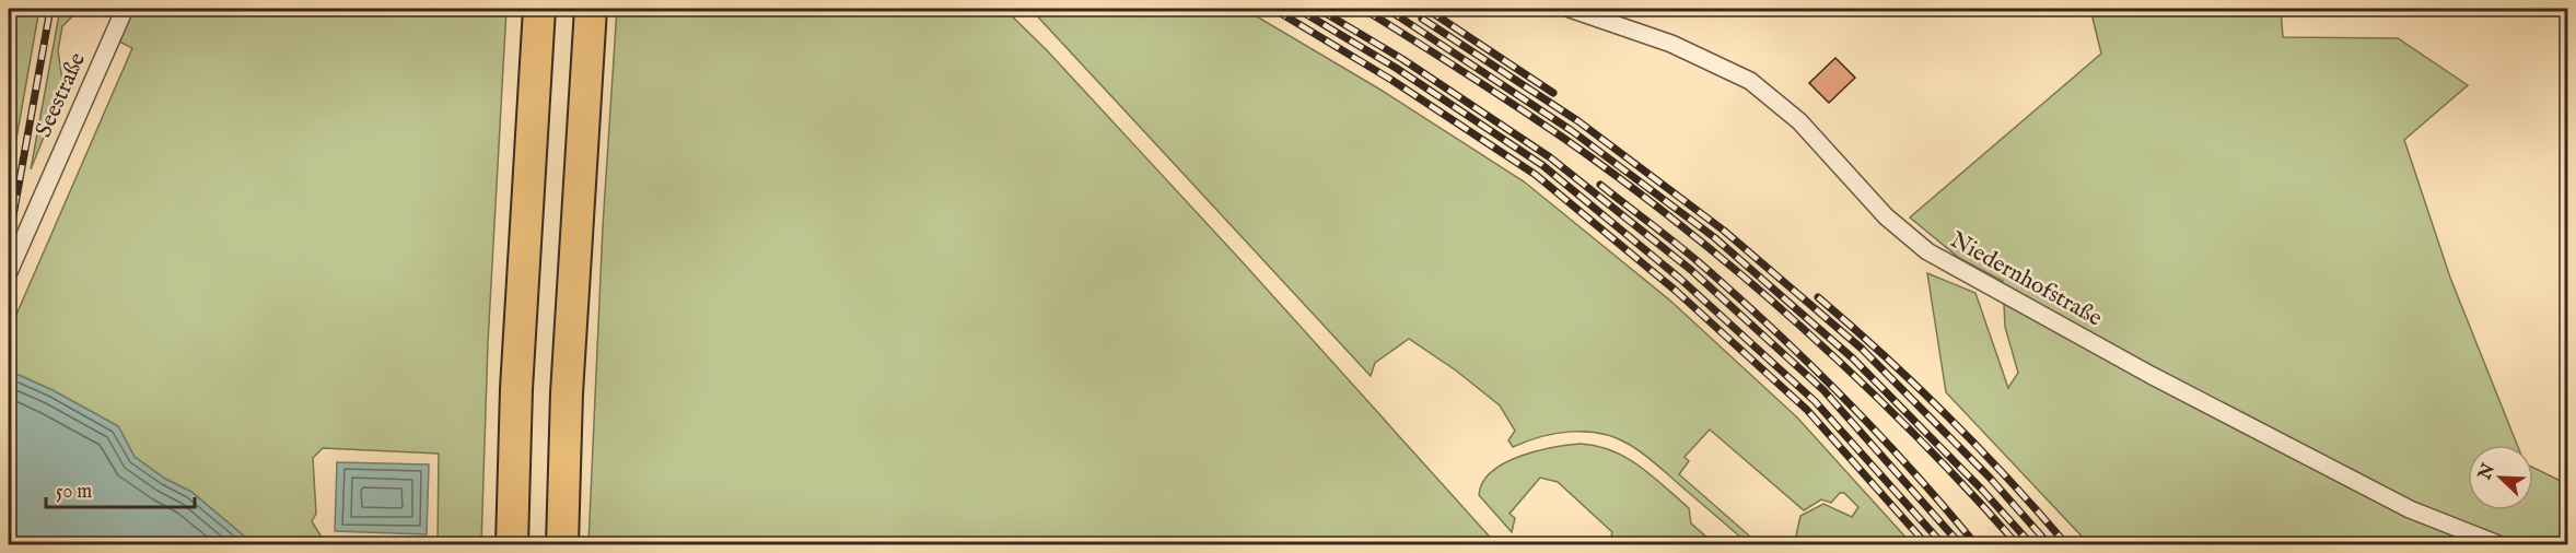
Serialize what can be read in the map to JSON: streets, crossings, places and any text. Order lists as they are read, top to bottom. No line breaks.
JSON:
{"streets":{"street":["Seestraße","Niedernhofstraße"]},"scale_bar":"50 m","north":"top left"}
